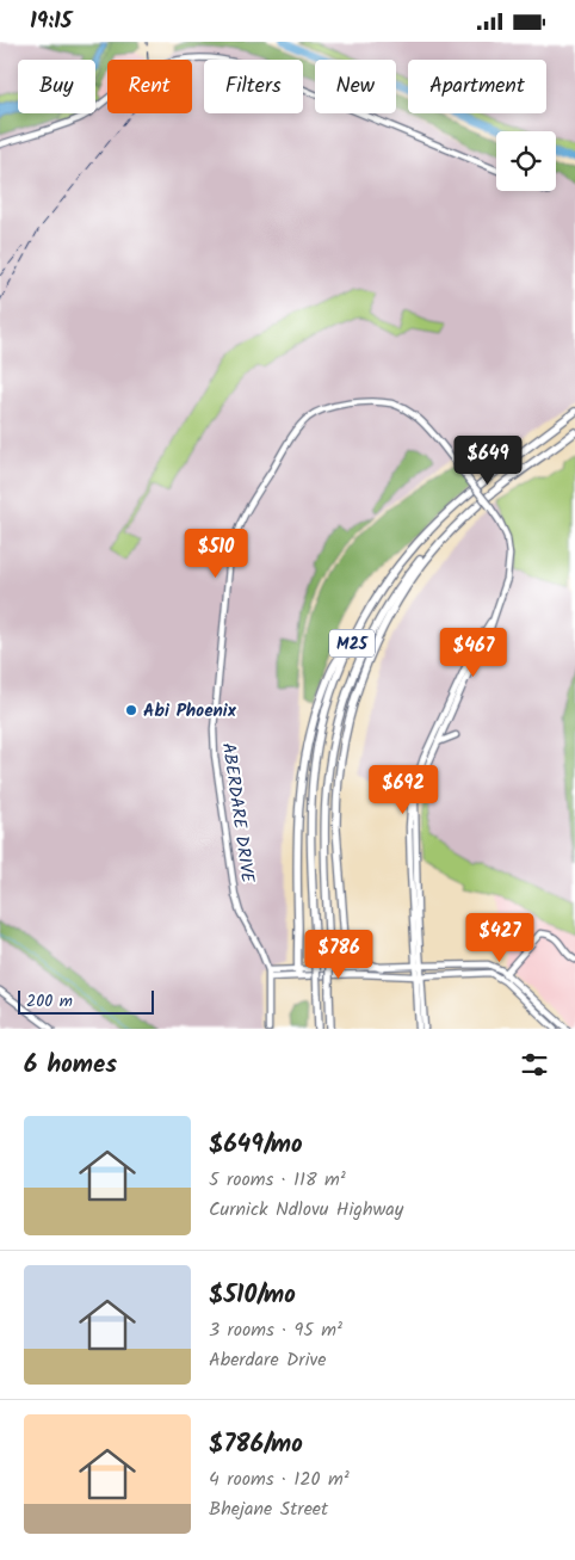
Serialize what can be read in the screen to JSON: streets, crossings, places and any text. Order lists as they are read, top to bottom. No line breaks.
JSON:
{"streets":{"main road":["M25"],"street":["ABERDARE DRIVE"]},"places":["Abi Phoenix"],"scale_bar":"200 m","page":{"status":"19:15","chip":["Buy","Rent","Filters","New","Apartment"],"price":["$649","$510","$467","$692","$427","$786"],"scale":"200 m","heading":"6 homes","list":[{"name":"$649/mo","note":"5 rooms · 118 m² · Curnick Ndlovu Highway"},{"name":"$510/mo","note":"3 rooms · 95 m² · Aberdare Drive"},{"name":"$786/mo","note":"4 rooms · 120 m² · Bhejane Street"}]}}
